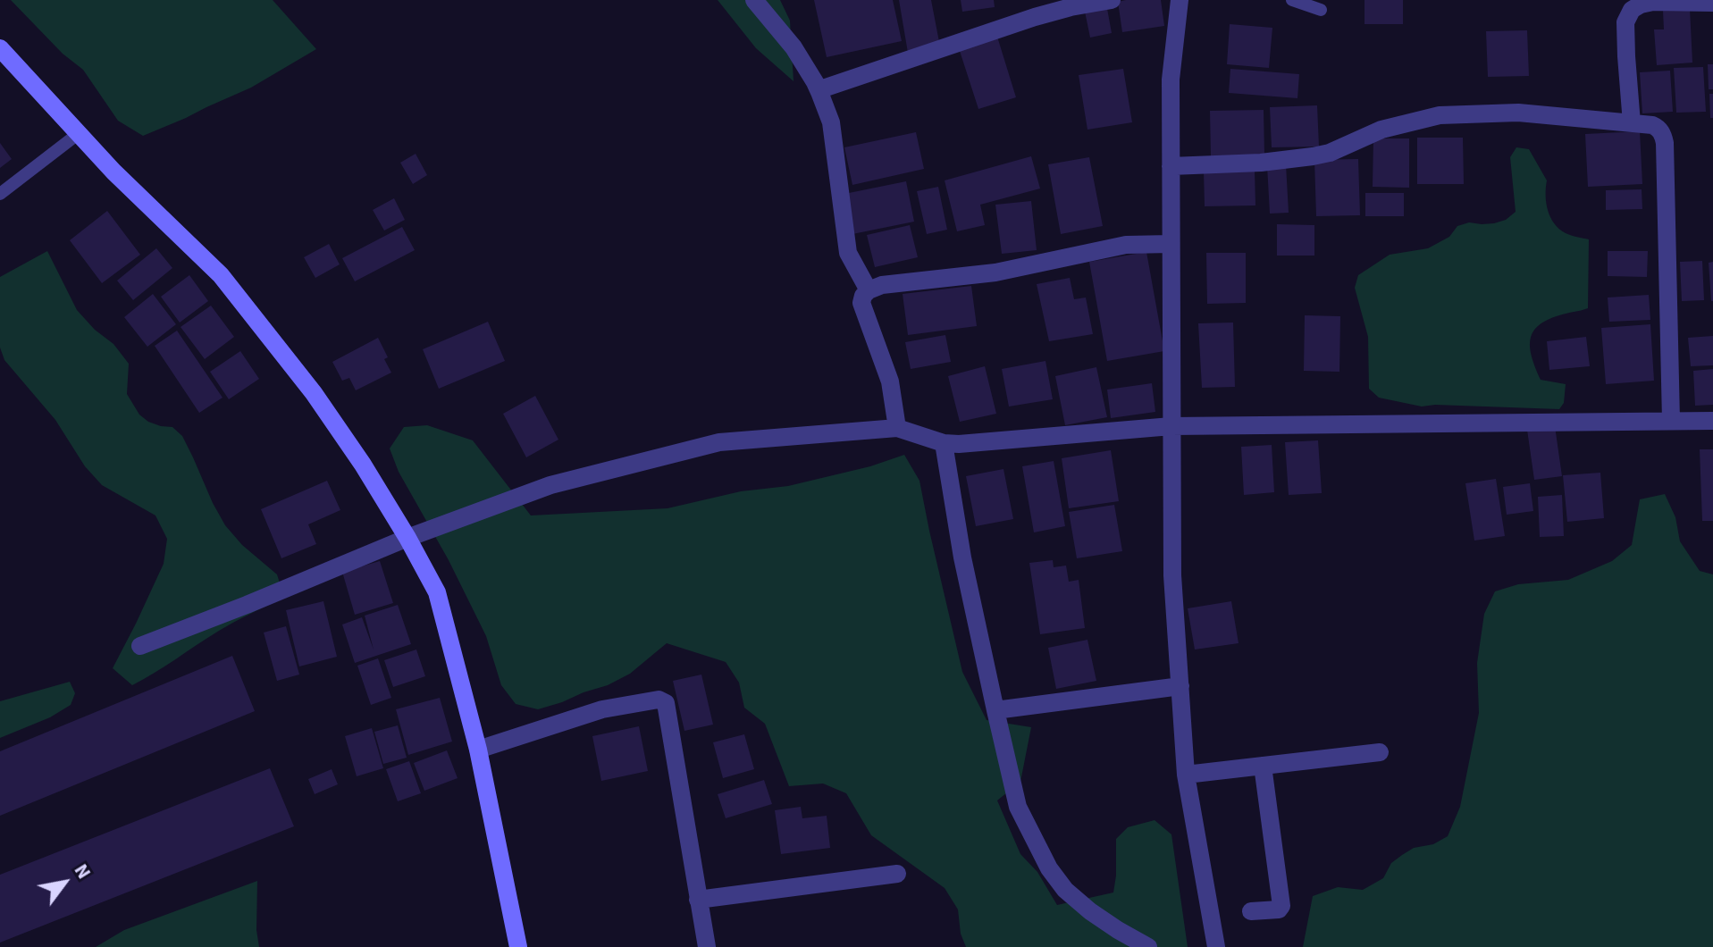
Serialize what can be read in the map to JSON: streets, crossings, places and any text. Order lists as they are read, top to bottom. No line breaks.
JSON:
{"north":"top right"}
